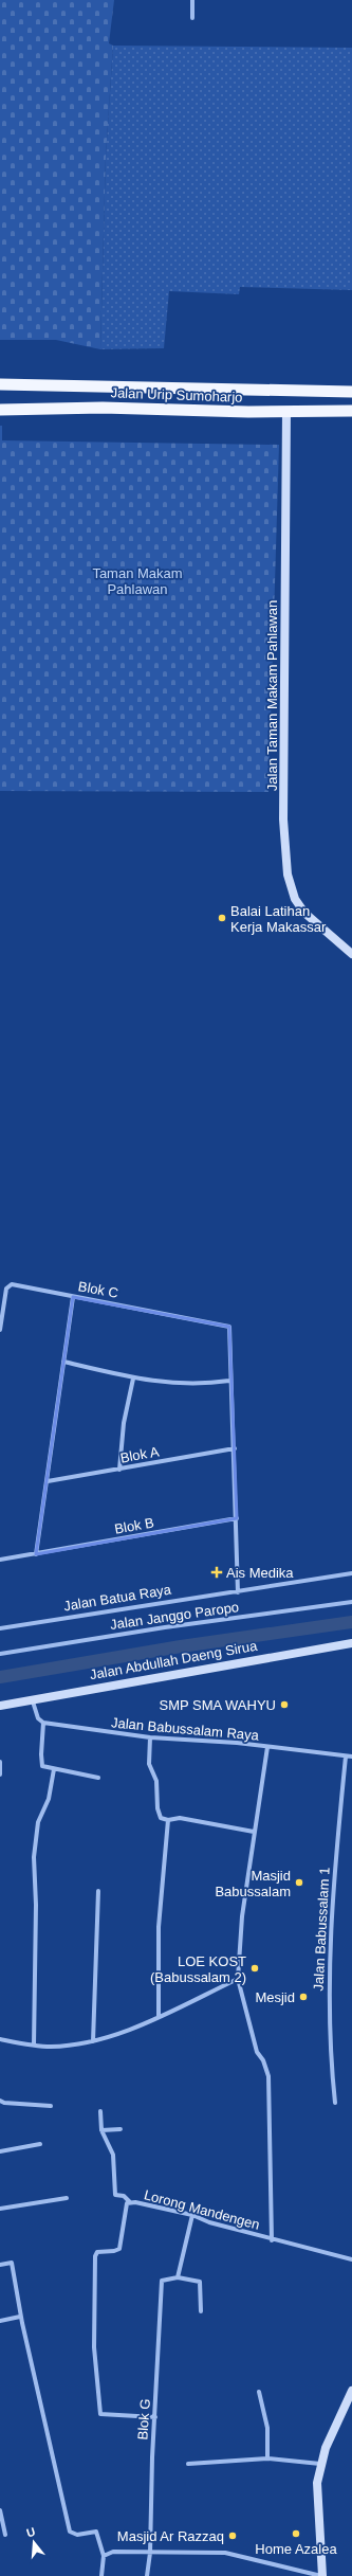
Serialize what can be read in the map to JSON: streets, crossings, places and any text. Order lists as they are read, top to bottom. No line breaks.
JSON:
{"streets":{"highway":["Jalan Urip Sumoharjo"],"main road":["Jalan Taman Makam Pahlawan","Jalan Abdullah Daeng Sirua"],"street":["Blok C","Blok A","Blok B","Jalan Batua Raya","Jalan Janggo Paropo","Jalan Babussalam Raya","Jalan Babussalam 1","Lorong Mandengen","Blok G"]},"crossings":[["Jalan Urip Sumoharjo","Jalan Taman Makam Pahlawan"],["Jalan Babussalam Raya","Jalan Babussalam 1"],["Lorong Mandengen","Blok G"]],"parks":["Taman Makam Pahlawan"],"places":{"other":["Balai Latihan Kerja Makassar","SMP SMA WAHYU","Masjid Babussalam","LOE KOST (Babussalam 2)","Mesjid","Home Azalea","Masjid Ar Razzaq"],"health":["Ais Medika"]},"north":"top"}
